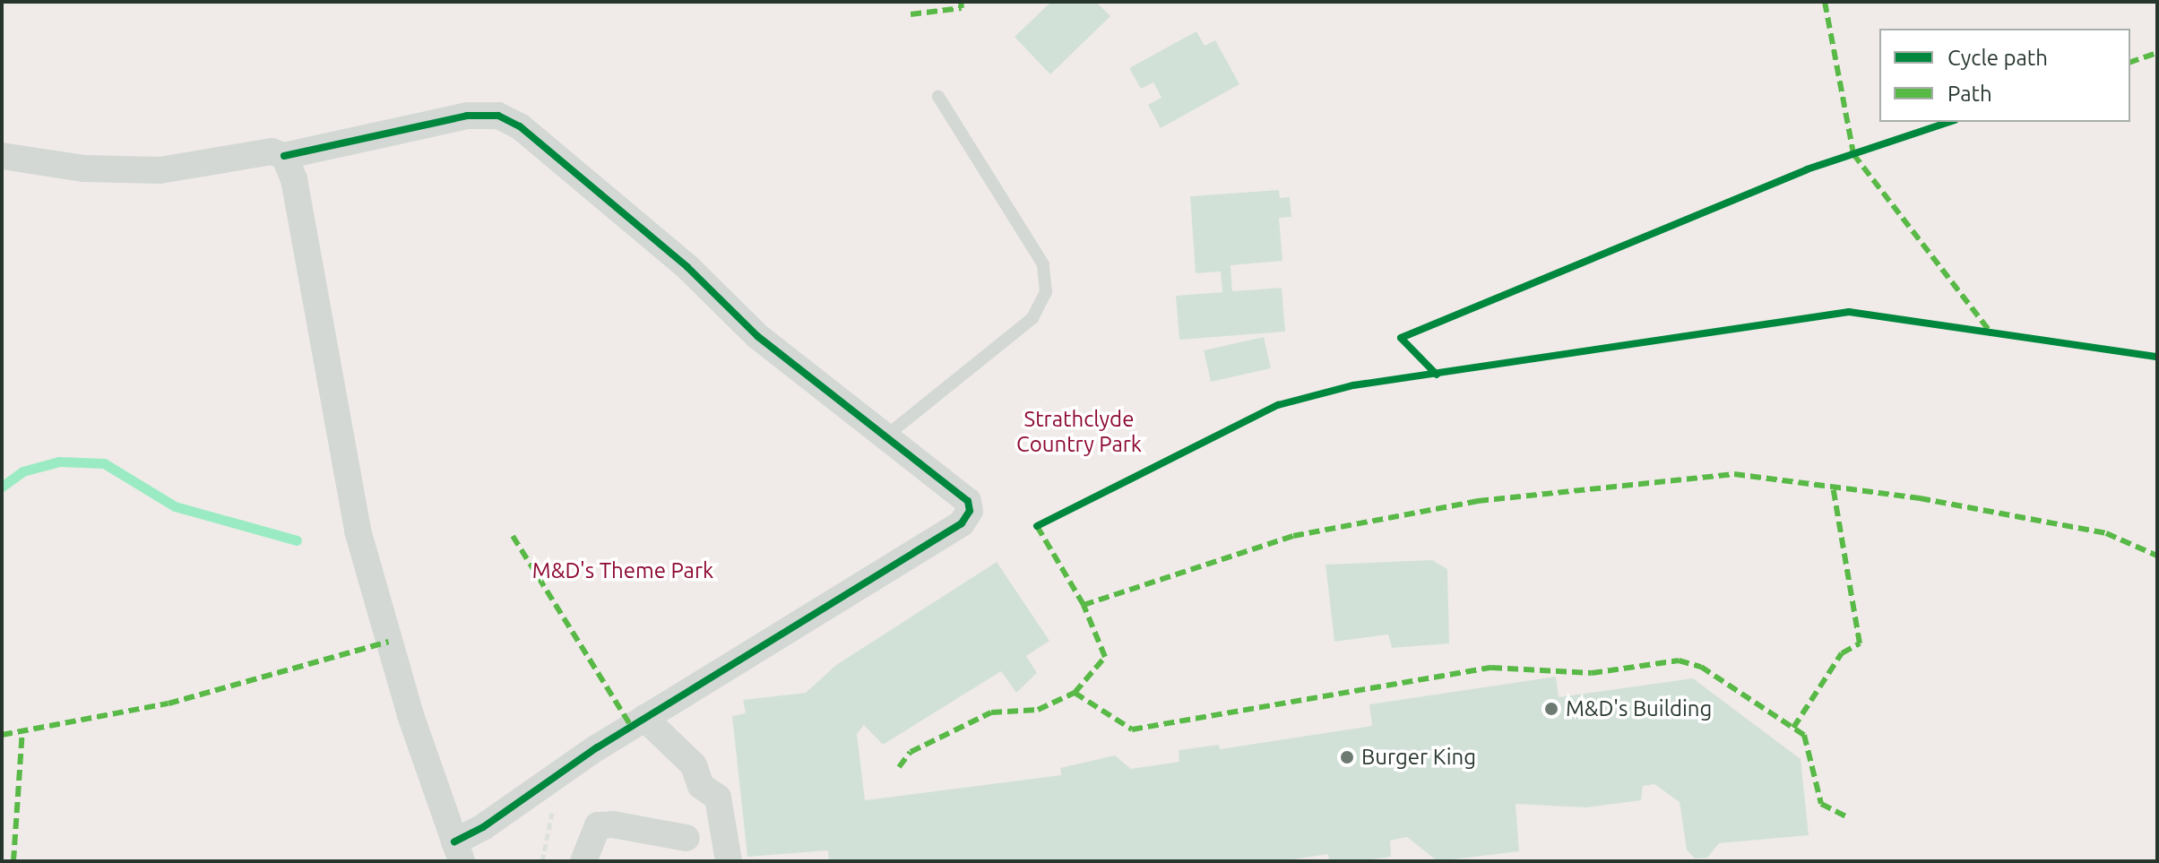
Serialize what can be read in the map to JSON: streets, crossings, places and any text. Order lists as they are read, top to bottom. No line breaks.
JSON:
{"parks":["Strathclyde Country Park","M&D's Theme Park"],"places":["M&D's Building","Burger King"],"legend":["Cycle path","Path"]}
